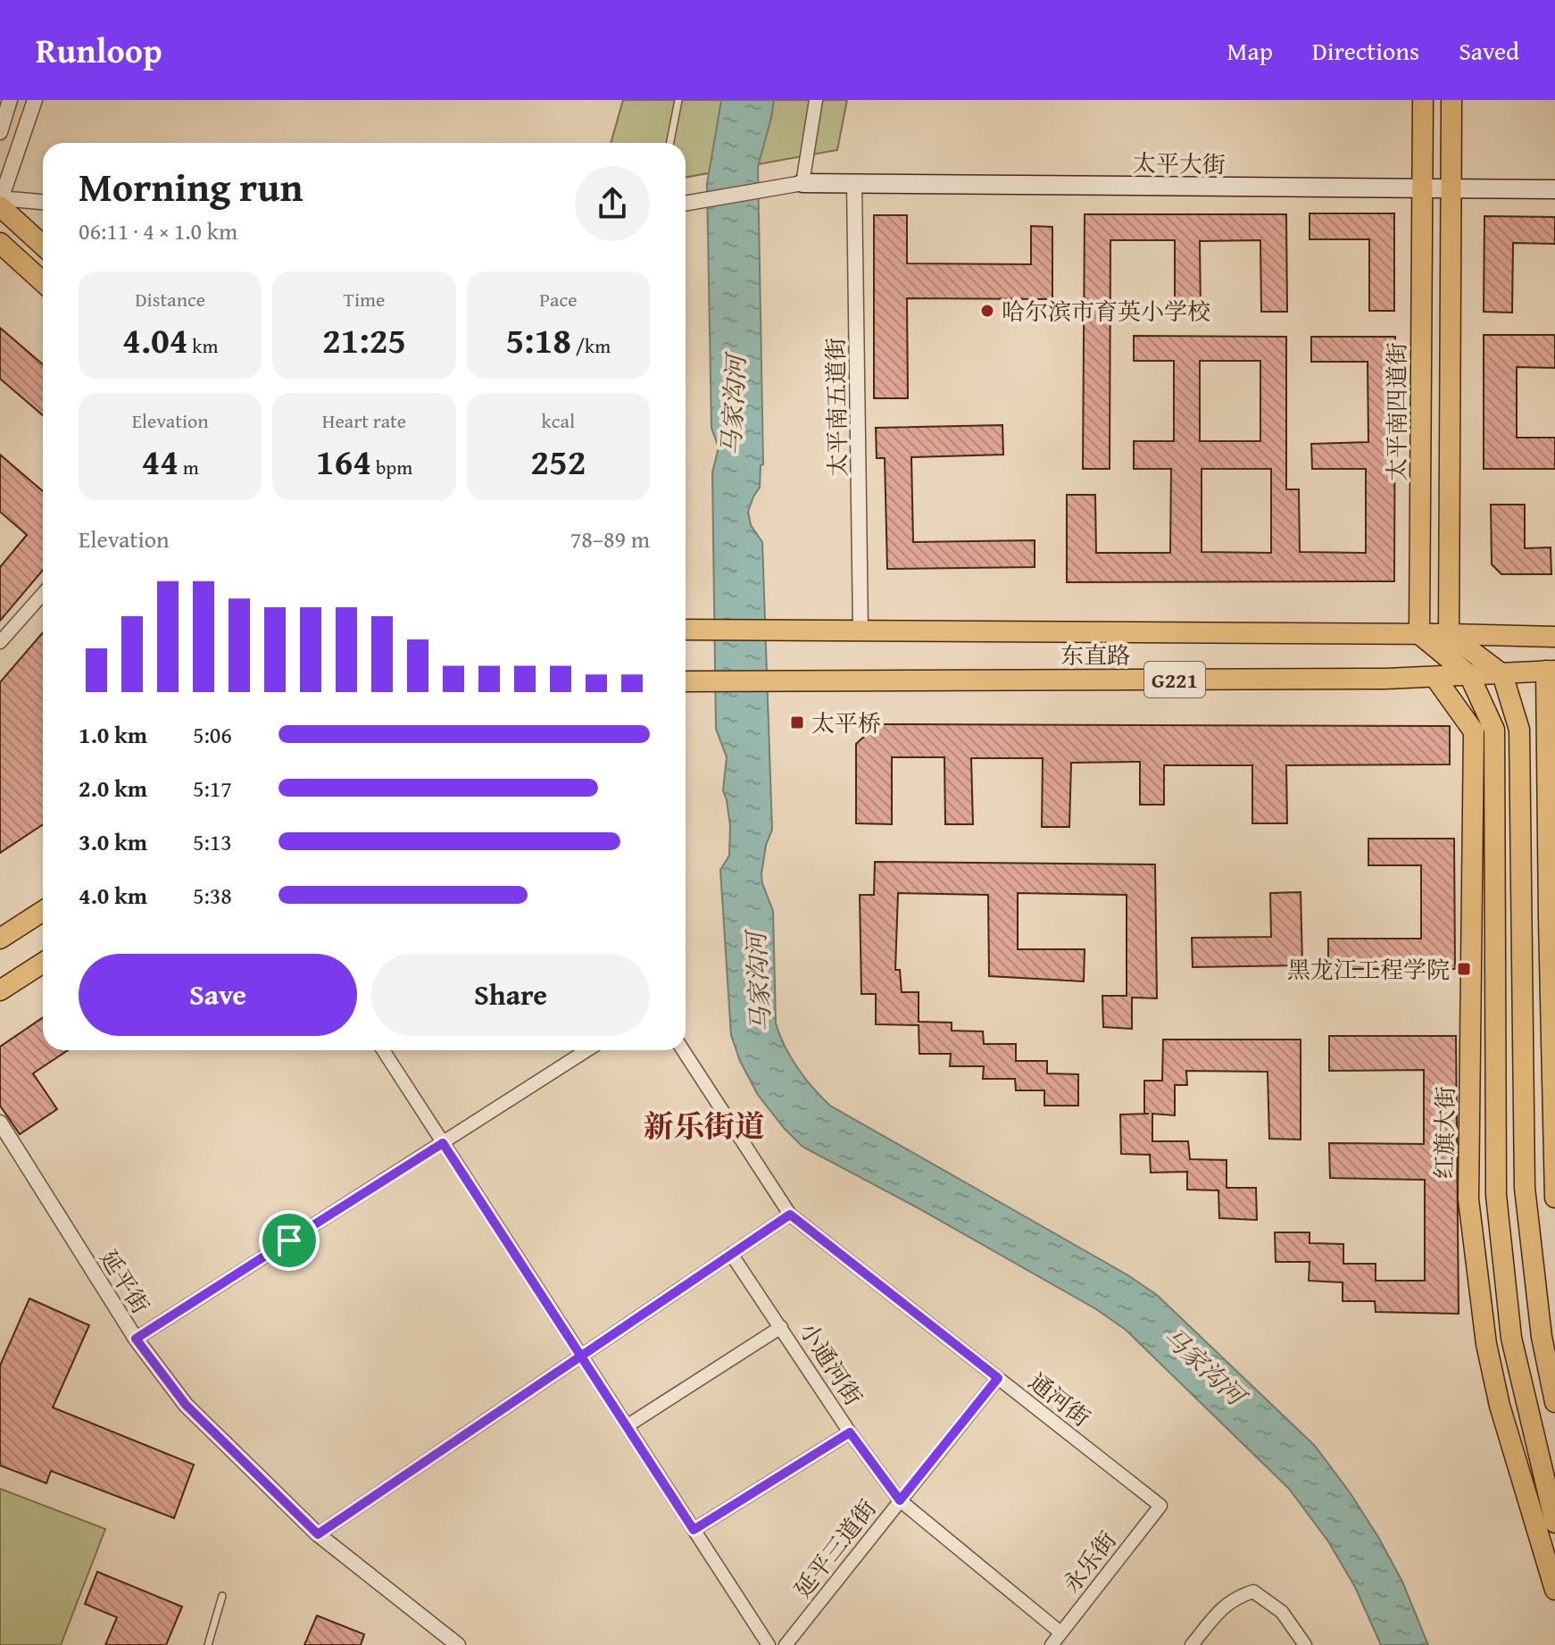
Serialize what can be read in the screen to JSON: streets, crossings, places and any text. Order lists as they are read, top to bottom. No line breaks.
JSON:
{"streets":{"main road":["太平大街","太平南四道街","东直路","G221","红旗大街"],"street":["太平南五道街","延平街","小通河街","通河街","延平三道街","永乐街"]},"crossings":[["太平大街","太平南五道街"],["太平大街","太平南四道街"],["太平南五道街","东直路"],["太平南四道街","东直路"],["东直路","红旗大街"],["小通河街","延平三道街"],["小通河街","永乐街"],["通河街","延平三道街"],["通河街","永乐街"]],"districts":["新乐街道"],"water":["马家沟河"],"places":{"other":["哈尔滨市育英小学校"],"transit":["太平桥","黑龙江工程学院"]},"page":{"header":"Runloop","nav":["Map","Directions","Saved"],"heading":["Morning run","06:11 · 4 × 1.0 km"],"stats":[["Distance","4.04 km"],["Time","21:25"],["Pace","5:18 /km"],["Elevation","44 m"],["Heart rate","164 bpm"],["kcal","252"]],"chart":["Elevation","78–89 m"],"list":[{"name":"1.0 km","note":"5:06"},{"name":"2.0 km","note":"5:17"},{"name":"3.0 km","note":"5:13"},{"name":"4.0 km","note":"5:38"}],"buttons":["Save","Share"]}}
